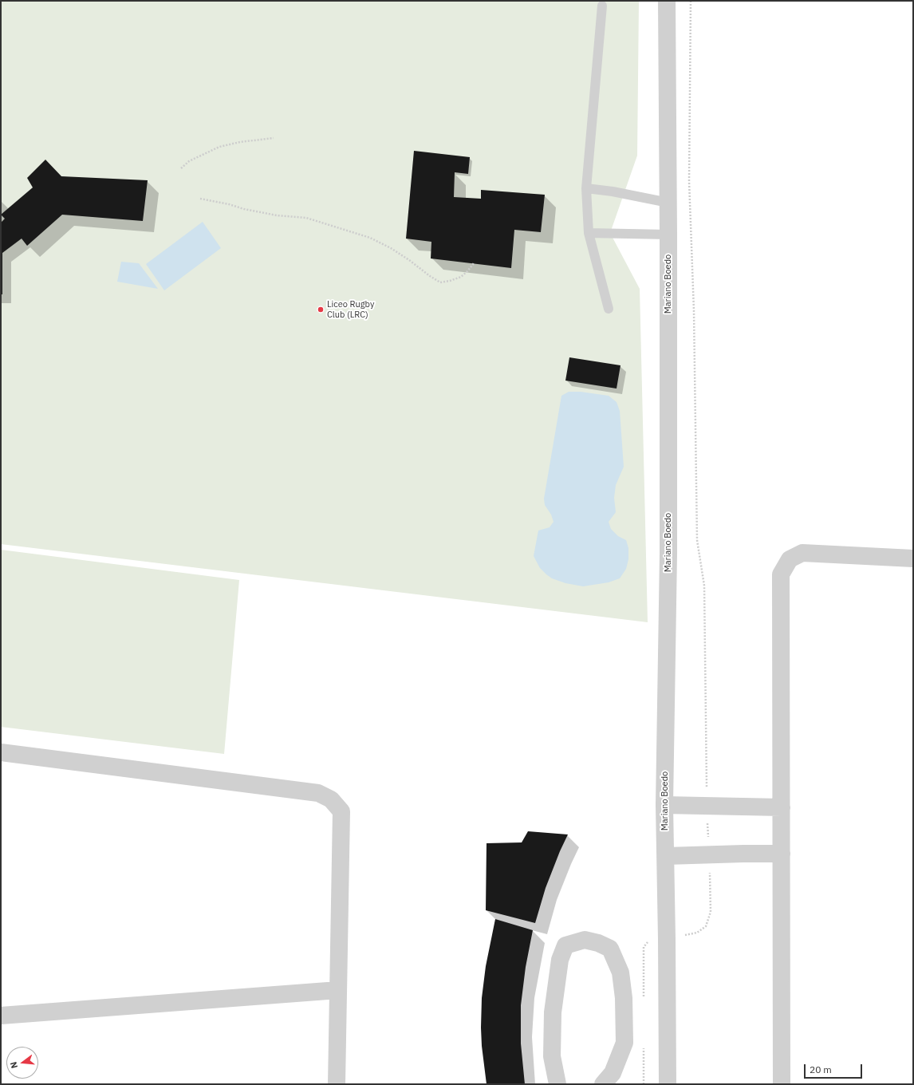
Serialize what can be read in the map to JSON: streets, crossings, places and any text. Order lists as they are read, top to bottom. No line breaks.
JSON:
{"streets":{"street":["Mariano Boedo"]},"places":["Liceo Rugby Club (LRC)"],"scale_bar":"20 m","north":"left"}
